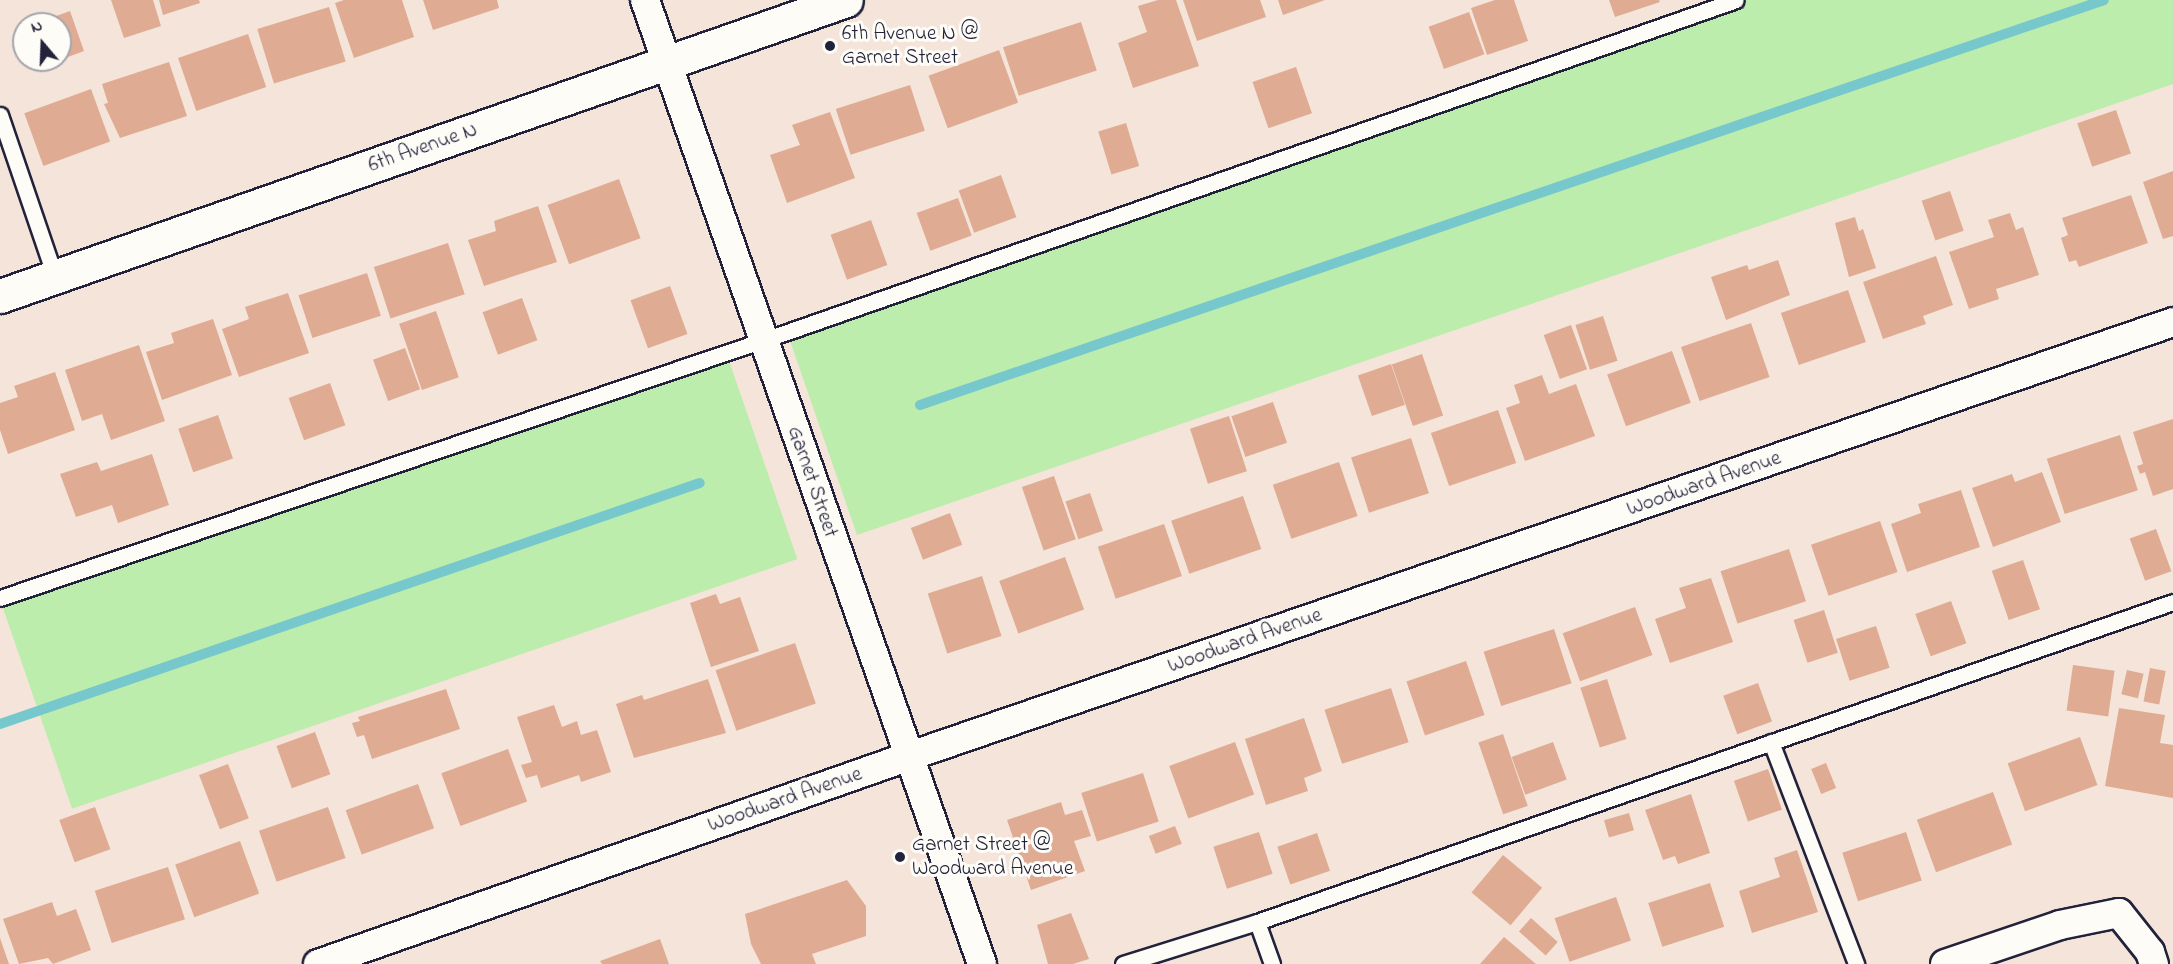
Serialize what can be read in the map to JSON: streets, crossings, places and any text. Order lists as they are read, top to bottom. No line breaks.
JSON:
{"streets":{"street":["6th Avenue N","Garnet Street","Woodward Avenue"]},"crossings":[["6th Avenue N","Garnet Street"],["Garnet Street","Woodward Avenue"]],"places":["6th Avenue N @ Garnet Street","Garnet Street @ Woodward Avenue"],"north":"top"}
